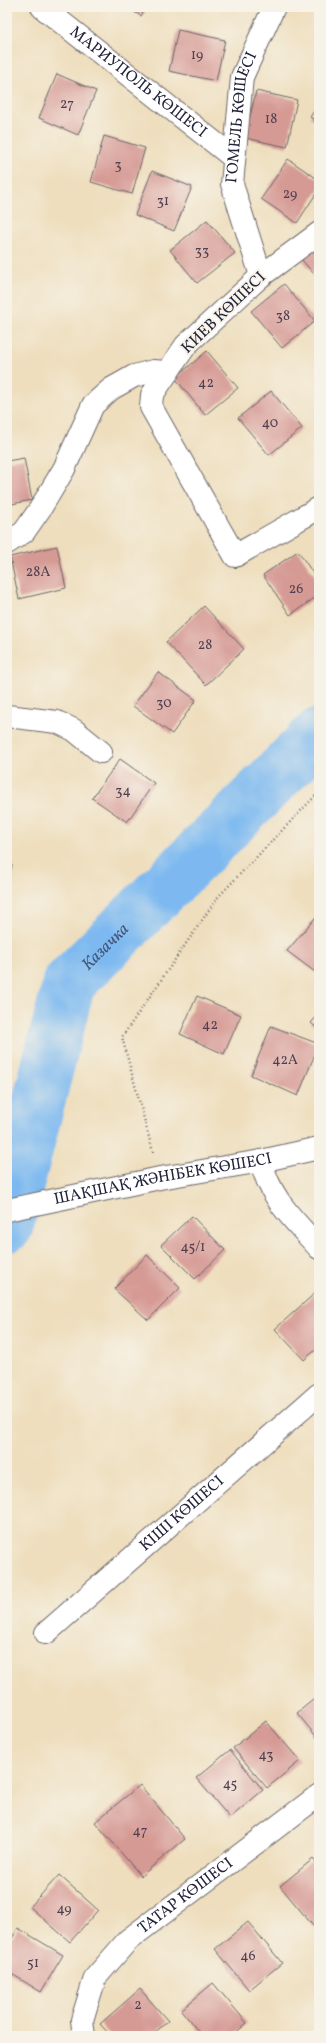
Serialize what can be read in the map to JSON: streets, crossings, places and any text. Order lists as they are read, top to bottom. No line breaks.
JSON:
{"streets":{"street":["МАРИУПОЛЬ КӨШЕСІ","ГОМЕЛЬ КӨШЕСІ","КИЕВ КӨШЕСІ","ШАҚШАҚ ЖӘНІБЕК КӨШЕСІ","КІШІ КӨШЕСІ","ТАТАР КӨШЕСІ"]},"crossings":[["МАРИУПОЛЬ КӨШЕСІ","ГОМЕЛЬ КӨШЕСІ"],["ГОМЕЛЬ КӨШЕСІ","КИЕВ КӨШЕСІ"]],"water":["Казачка"],"house_numbers":["19","27","18","3","29","31","33","38","42","40","28А","26","28","30","34","42","42А","45/1","43","45","47","49","46","51","2"]}
